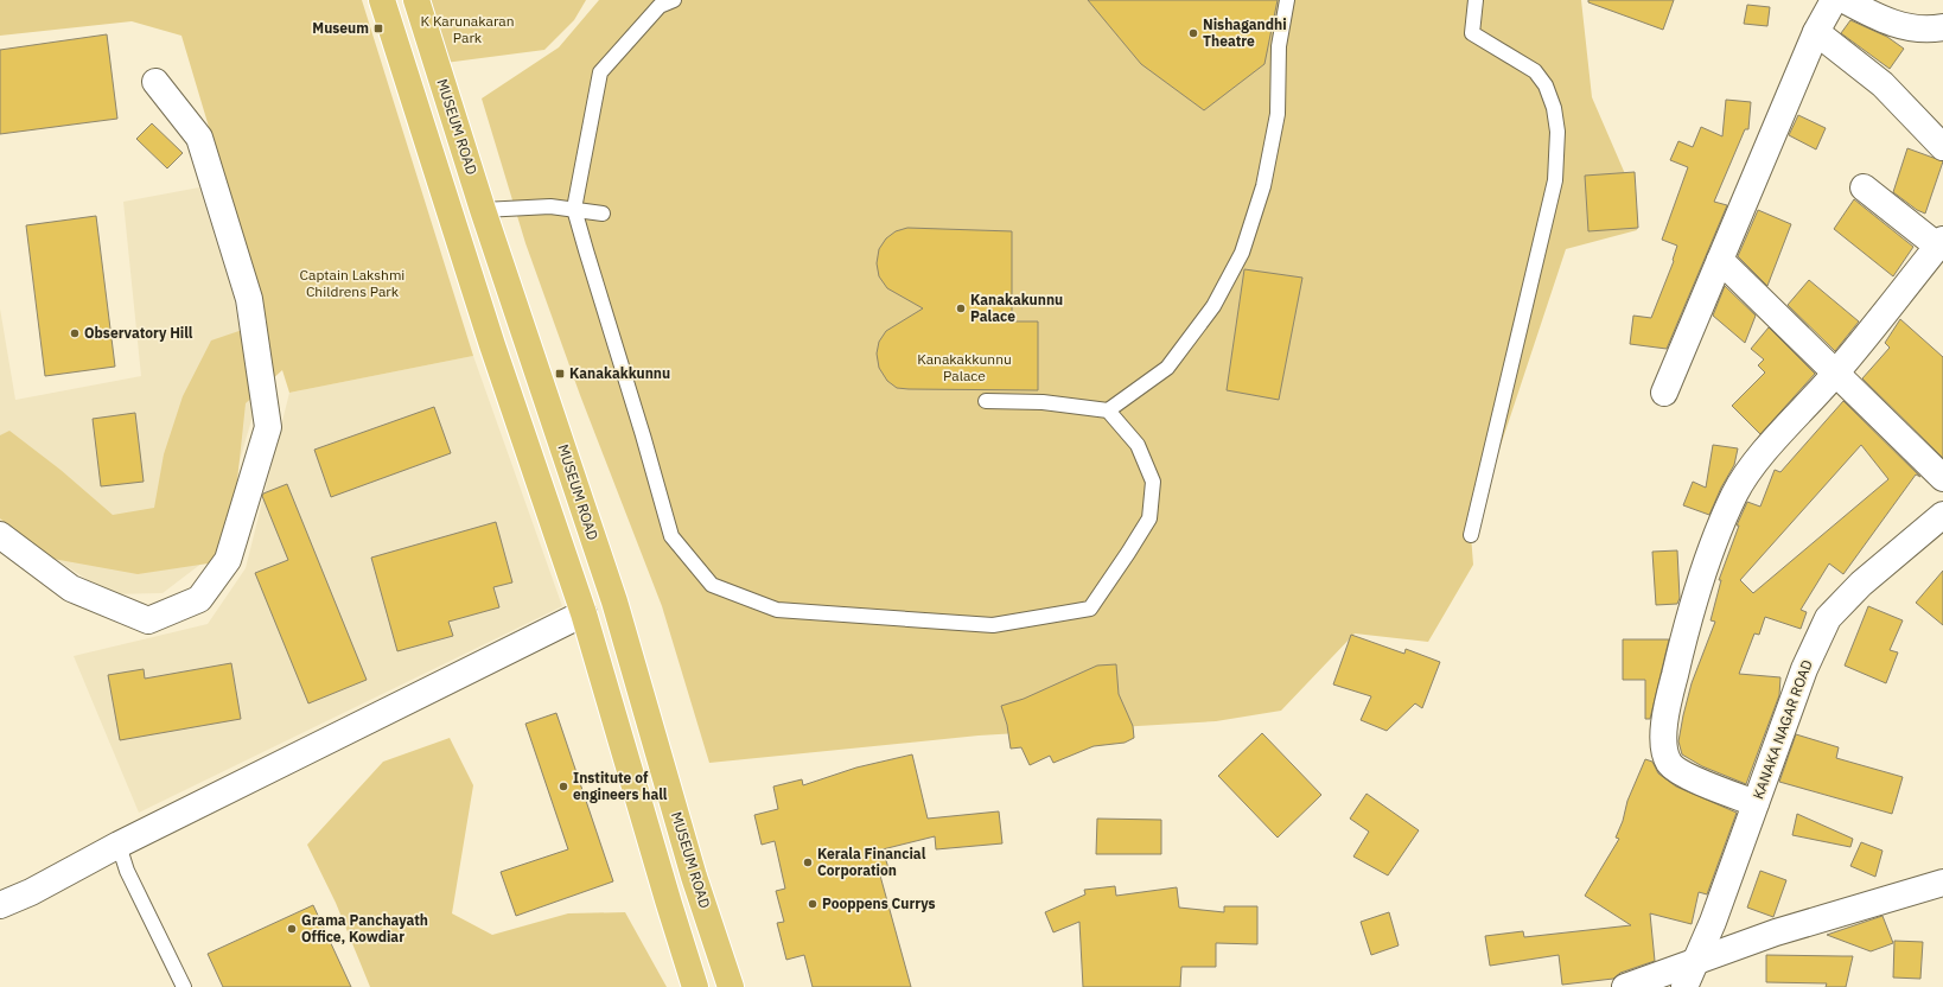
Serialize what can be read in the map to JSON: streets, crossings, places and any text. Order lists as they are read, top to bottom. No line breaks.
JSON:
{"streets":{"main road":["MUSEUM ROAD"],"street":["KANAKA NAGAR ROAD"]},"parks":["K Karunakaran Park","Captain Lakshmi Childrens Park","Kanakakkunnu Palace"],"places":{"transit":["Museum","Kanakakkunnu"],"other":["Nishagandhi Theatre","Kanakakunnu Palace","Observatory Hill","Institute of engineers hall","Kerala Financial Corporation","Pooppens Currys","Grama Panchayath Office, Kowdiar"]}}
